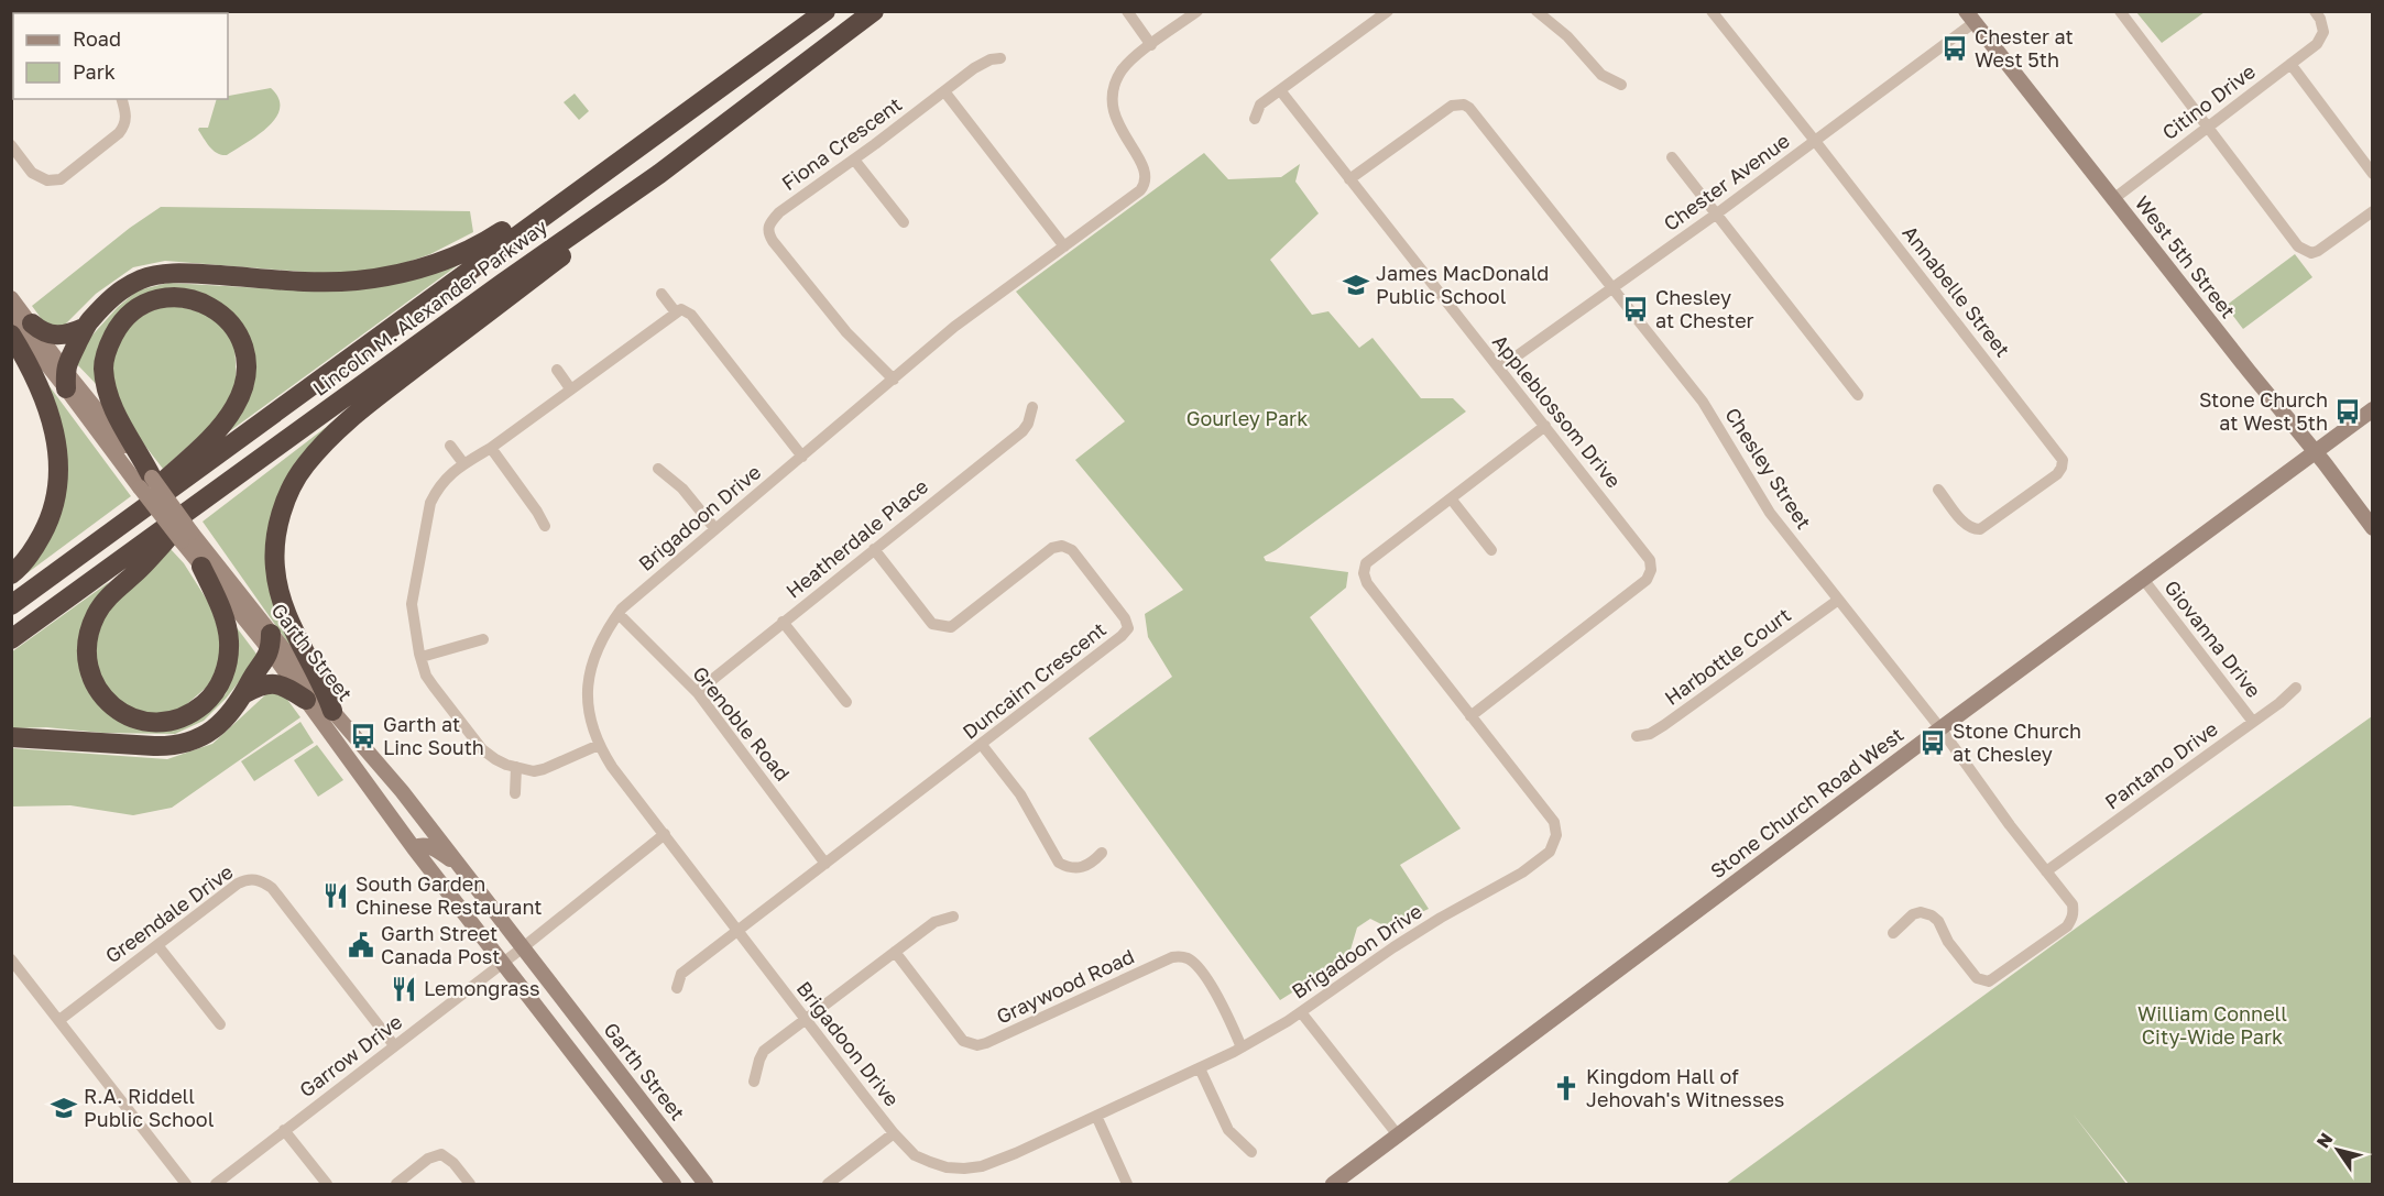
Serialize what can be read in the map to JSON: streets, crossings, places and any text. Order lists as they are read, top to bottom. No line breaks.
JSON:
{"streets":{"highway":["Lincoln M. Alexander Parkway"],"main road":["West 5th Street","Garth Street","Stone Church Road West"],"street":["Citino Drive","Fiona Crescent","Chester Avenue","Annabelle Street","Appleblossom Drive","Chesley Street","Brigadoon Drive","Heatherdale Place","Giovanna Drive","Harbottle Court","Duncairn Crescent","Grenoble Road","Pantano Drive","Greendale Drive","Graywood Road","Garrow Drive"]},"crossings":[["Citino Drive","West 5th Street"],["Fiona Crescent","Brigadoon Drive"],["Chester Avenue","West 5th Street"],["Chester Avenue","Annabelle Street"],["Chester Avenue","Appleblossom Drive"],["Chester Avenue","Chesley Street"],["West 5th Street","Stone Church Road West"],["Appleblossom Drive","Chesley Street"],["Appleblossom Drive","Brigadoon Drive"],["Chesley Street","Harbottle Court"],["Chesley Street","Pantano Drive"],["Chesley Street","Stone Church Road West"],["Brigadoon Drive","Duncairn Crescent"],["Brigadoon Drive","Grenoble Road"],["Brigadoon Drive","Graywood Road"],["Brigadoon Drive","Garrow Drive"],["Heatherdale Place","Duncairn Crescent"],["Heatherdale Place","Grenoble Road"],["Giovanna Drive","Pantano Drive"],["Giovanna Drive","Stone Church Road West"],["Garth Street","Garrow Drive"],["Duncairn Crescent","Grenoble Road"],["Greendale Drive","Garrow Drive"]],"parks":["Gourley Park","William Connell City-Wide Park"],"places":{"bus stop":["Chester at West 5th","Chesley at Chester","Stone Church at West 5th","Garth at Linc South","Stone Church at Chesley"],"school or university":["James MacDonald Public School","R.A. Riddell Public School"],"restaurant":["South Garden Chinese Restaurant","Lemongrass"],"public building":["Garth Street Canada Post"],"church":["Kingdom Hall of Jehovah's Witnesses"]},"legend":["Road","Park"],"north":"top left"}
